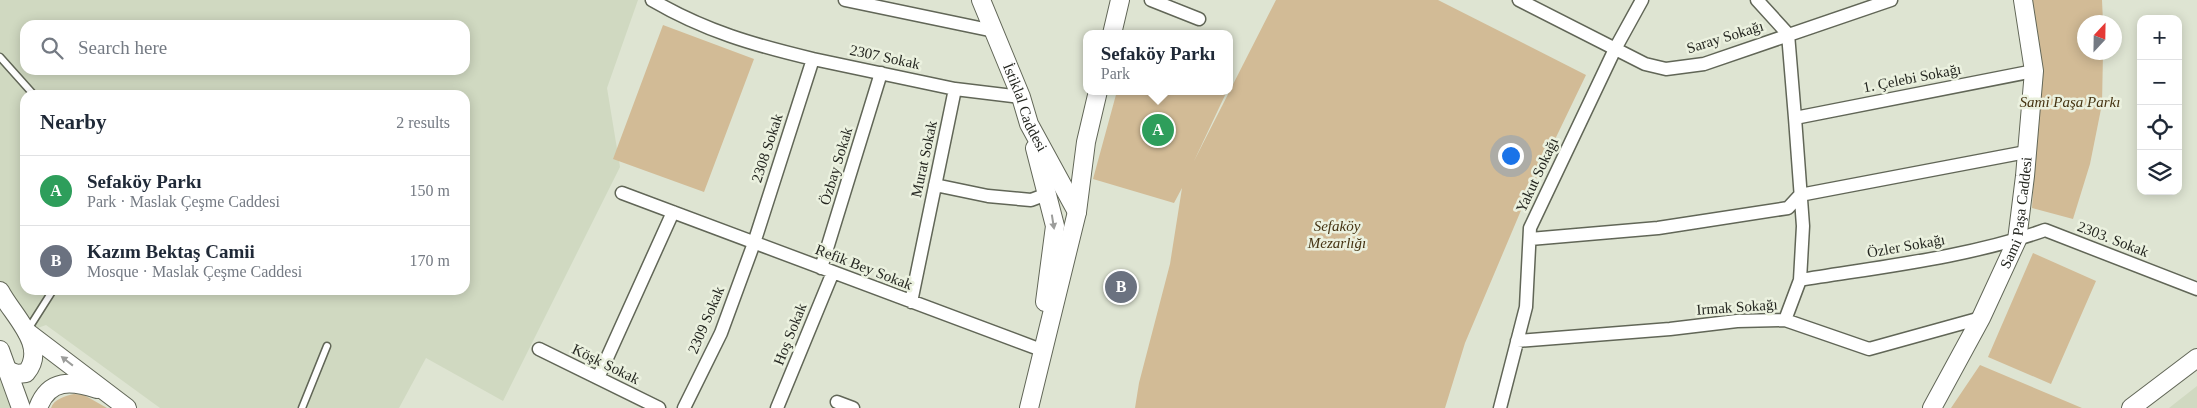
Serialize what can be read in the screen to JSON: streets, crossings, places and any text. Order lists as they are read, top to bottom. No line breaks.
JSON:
{"streets":{"street":["Saray Sokağı","2307 Sokak","1. Çelebi Sokağı","İstiklal Caddesi","2308 Sokak","Murat Sokak","Özbay Sokak","Yakut Sokağı","Sami Paşa Caddesi","2303. Sokak","Özler Sokağı","Refik Bey Sokak","Irmak Sokağı","2309 Sokak","Hoş Sokak","Köşk Sokak"]},"crossings":[["Saray Sokağı","Yakut Sokağı"],["2307 Sokak","2308 Sokak"],["2307 Sokak","Murat Sokak"],["2307 Sokak","Özbay Sokak"],["1. Çelebi Sokağı","Sami Paşa Caddesi"],["2308 Sokak","Refik Bey Sokak"],["2308 Sokak","2309 Sokak"],["Murat Sokak","Refik Bey Sokak"],["Özbay Sokak","Refik Bey Sokak"],["Özbay Sokak","Hoş Sokak"],["Yakut Sokağı","Irmak Sokağı"],["Sami Paşa Caddesi","2303. Sokak"],["Sami Paşa Caddesi","Özler Sokağı"],["Sami Paşa Caddesi","Irmak Sokağı"],["2303. Sokak","Özler Sokağı"],["Refik Bey Sokak","2309 Sokak"],["Refik Bey Sokak","Hoş Sokak"]],"parks":["Sami Paşa Parkı","Sefaköy Mezarlığı"],"north":"top","page":{"map_buttons":["+","−"],"search":"Search here","popup":["Sefaköy Parkı","Park"],"heading":["Nearby","2 results"],"pins":["A","B"],"list":[{"mark":"A","name":"Sefaköy Parkı","note":"Park · Maslak Çeşme Caddesi","value":"150 m"},{"mark":"B","name":"Kazım Bektaş Camii","note":"Mosque · Maslak Çeşme Caddesi","value":"170 m"}]}}
